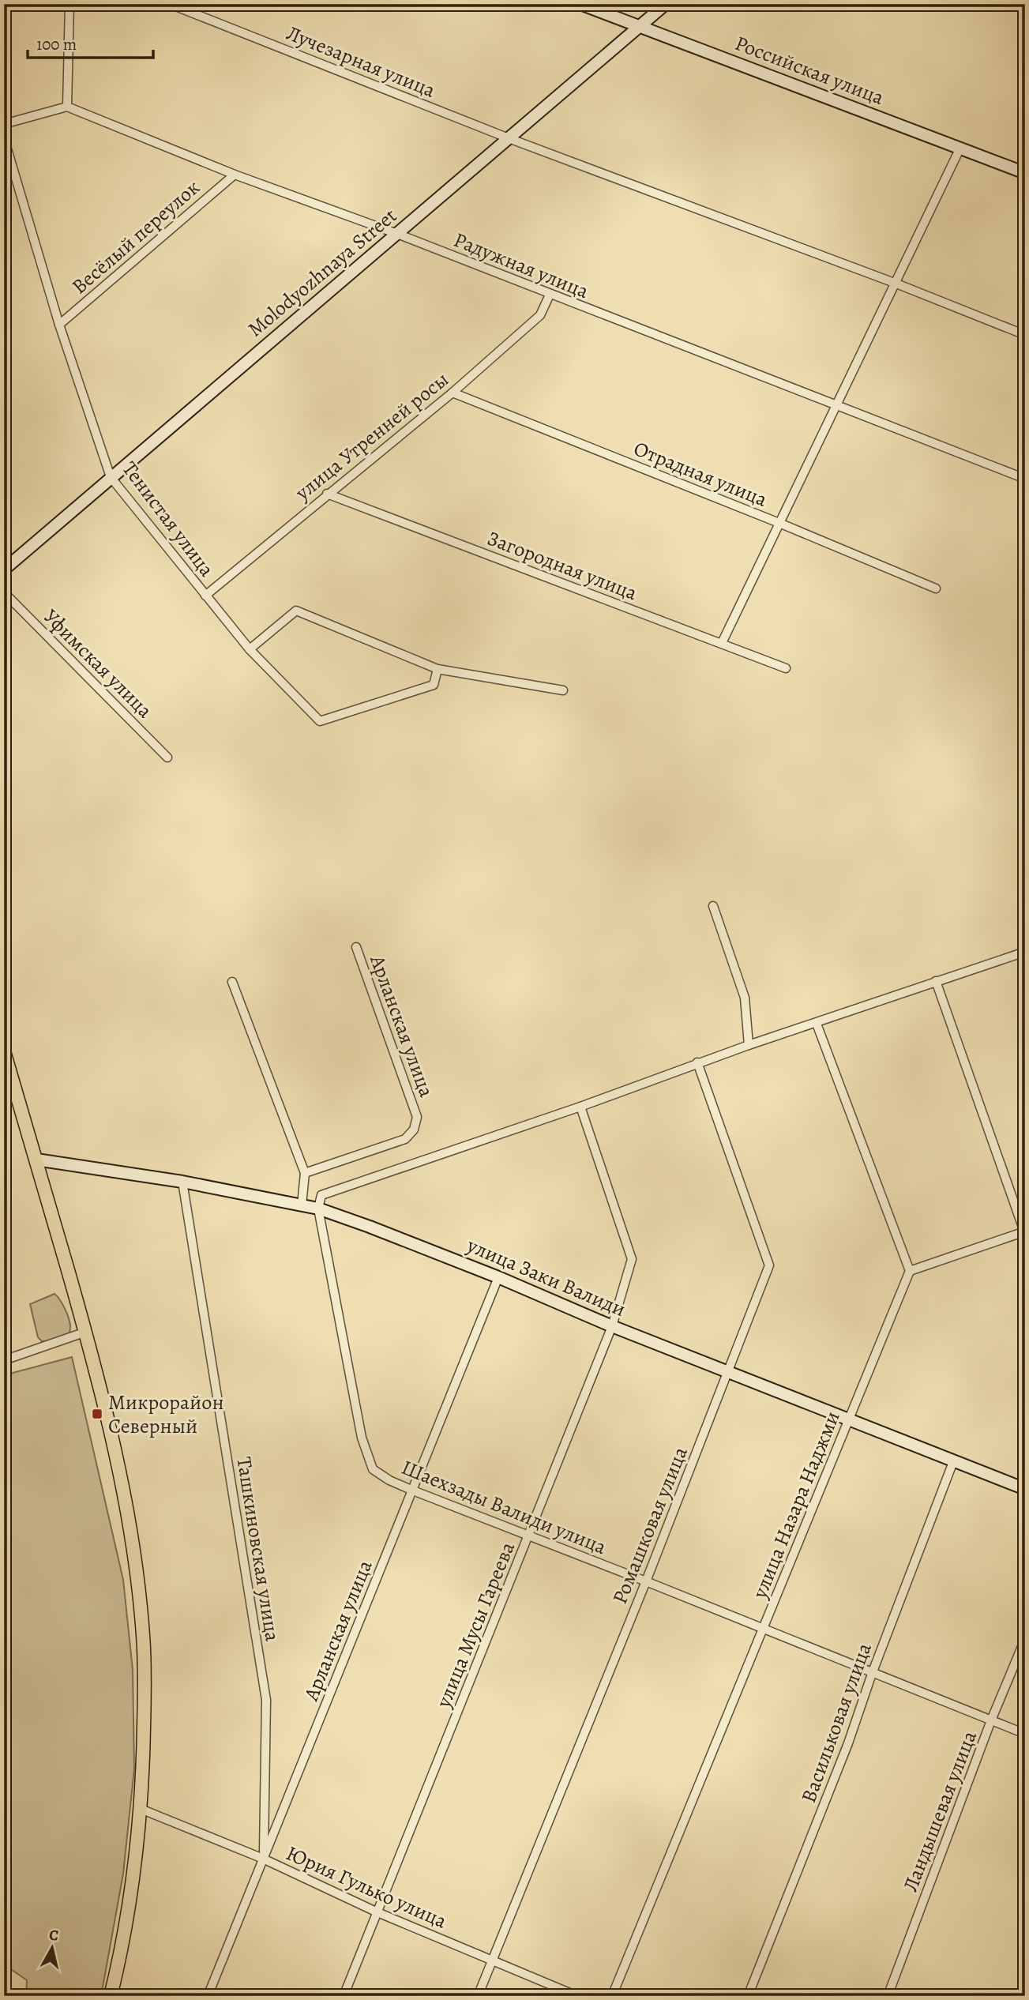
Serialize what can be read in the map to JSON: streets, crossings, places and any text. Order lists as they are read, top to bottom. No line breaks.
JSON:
{"streets":{"street":["Лучезарная улица","Российская улица","Весёлый переулок","Радужная улица","Molodyozhnaya Street","улица Утренней росы","Отрадная улица","Тенистая улица","Загородная улица","Уфимская улица","Арланская улица","улица Заки Валиди","улица Назара Наджми","Шаехзады Валиди улица","Ромашковая улица","Ташкиновская улица","улица Мусы Гареева","Васильковая улица","Ландышевая улица","Юрия Гулько улица"]},"crossings":[["Лучезарная улица","Molodyozhnaya Street"],["Российская улица","Molodyozhnaya Street"],["Весёлый переулок","Радужная улица"],["Весёлый переулок","Тенистая улица"],["Радужная улица","Molodyozhnaya Street"],["Радужная улица","улица Утренней росы"],["Molodyozhnaya Street","Тенистая улица"],["улица Утренней росы","Отрадная улица"],["улица Утренней росы","Тенистая улица"],["улица Утренней росы","Загородная улица"],["Арланская улица","улица Заки Валиди"],["Арланская улица","Шаехзады Валиди улица"],["Арланская улица","Ташкиновская улица"],["Арланская улица","Юрия Гулько улица"],["улица Заки Валиди","улица Назара Наджми"],["улица Заки Валиди","Шаехзады Валиди улица"],["улица Заки Валиди","Ромашковая улица"],["улица Заки Валиди","Ташкиновская улица"],["улица Заки Валиди","улица Мусы Гареева"],["улица Заки Валиди","Васильковая улица"],["улица Назара Наджми","Шаехзады Валиди улица"],["Шаехзады Валиди улица","Ромашковая улица"],["Шаехзады Валиди улица","улица Мусы Гареева"],["Шаехзады Валиди улица","Васильковая улица"],["Шаехзады Валиди улица","Ландышевая улица"],["Ромашковая улица","Юрия Гулько улица"],["Ташкиновская улица","Юрия Гулько улица"],["улица Мусы Гареева","Юрия Гулько улица"]],"places":{"transit":["Микрорайон Северный"]},"scale_bar":"100 m","north":"top"}
